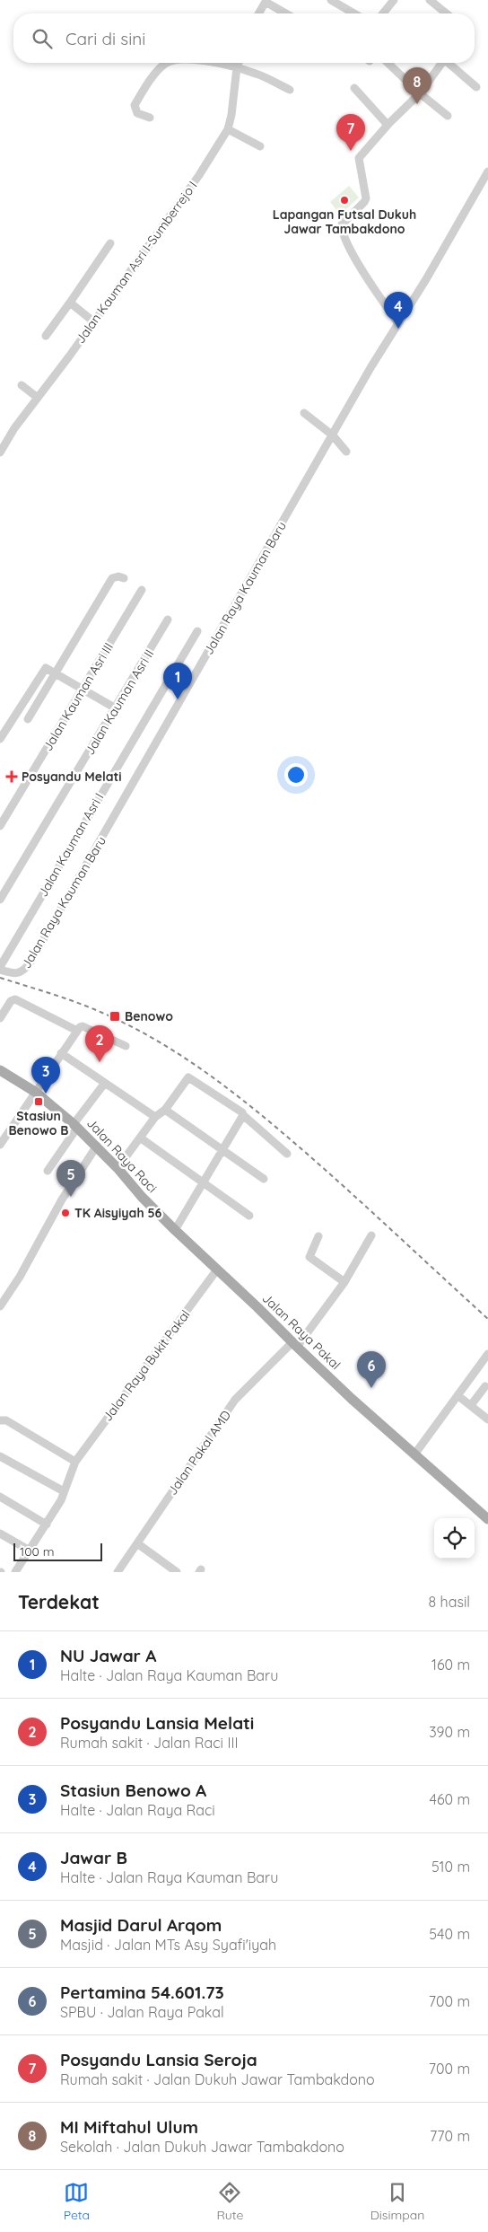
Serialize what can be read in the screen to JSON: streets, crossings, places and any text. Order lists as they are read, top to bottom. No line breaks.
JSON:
{"streets":{"main road":["Jalan Raya Raci","Jalan Raya Pakal"],"street":["Jalan Kauman Asri I-Sumberrejo I","Jalan Raya Kauman Baru","Jalan Kauman Asri III","Jalan Kauman Asri II","Jalan Kauman Asri I","Jalan Raya Bukit Pakal","Jalan Pakal AMD"]},"crossings":[["Jalan Raya Kauman Baru","Jalan Kauman Asri I"],["Jalan Raya Raci","Jalan Raya Pakal"],["Jalan Raya Raci","Jalan Raya Bukit Pakal"],["Jalan Raya Pakal","Jalan Raya Bukit Pakal"],["Jalan Raya Pakal","Jalan Pakal AMD"]],"places":{"other":["Lapangan Futsal Dukuh Jawar Tambakdono","TK Aisyiyah 56"],"health":["Posyandu Melati"],"transit":["Benowo","Stasiun Benowo B"]},"scale_bar":"100 m","page":{"search":"Cari di sini","pins":["8","7","4","1","2","3","5","6"],"scale":"100 m","heading":["Terdekat","8 hasil"],"list":[{"mark":"1","name":"NU Jawar A","note":"Halte · Jalan Raya Kauman Baru","value":"160 m"},{"mark":"2","name":"Posyandu Lansia Melati","note":"Rumah sakit · Jalan Raci III","value":"390 m"},{"mark":"3","name":"Stasiun Benowo A","note":"Halte · Jalan Raya Raci","value":"460 m"},{"mark":"4","name":"Jawar B","note":"Halte · Jalan Raya Kauman Baru","value":"510 m"},{"mark":"5","name":"Masjid Darul Arqom","note":"Masjid · Jalan MTs Asy Syafi'iyah","value":"540 m"},{"mark":"6","name":"Pertamina 54.601.73","note":"SPBU · Jalan Raya Pakal","value":"700 m"},{"mark":"7","name":"Posyandu Lansia Seroja","note":"Rumah sakit · Jalan Dukuh Jawar Tambakdono","value":"700 m"},{"mark":"8","name":"MI Miftahul Ulum","note":"Sekolah · Jalan Dukuh Jawar Tambakdono","value":"770 m"}],"nav":["Peta","Rute","Disimpan"]}}
